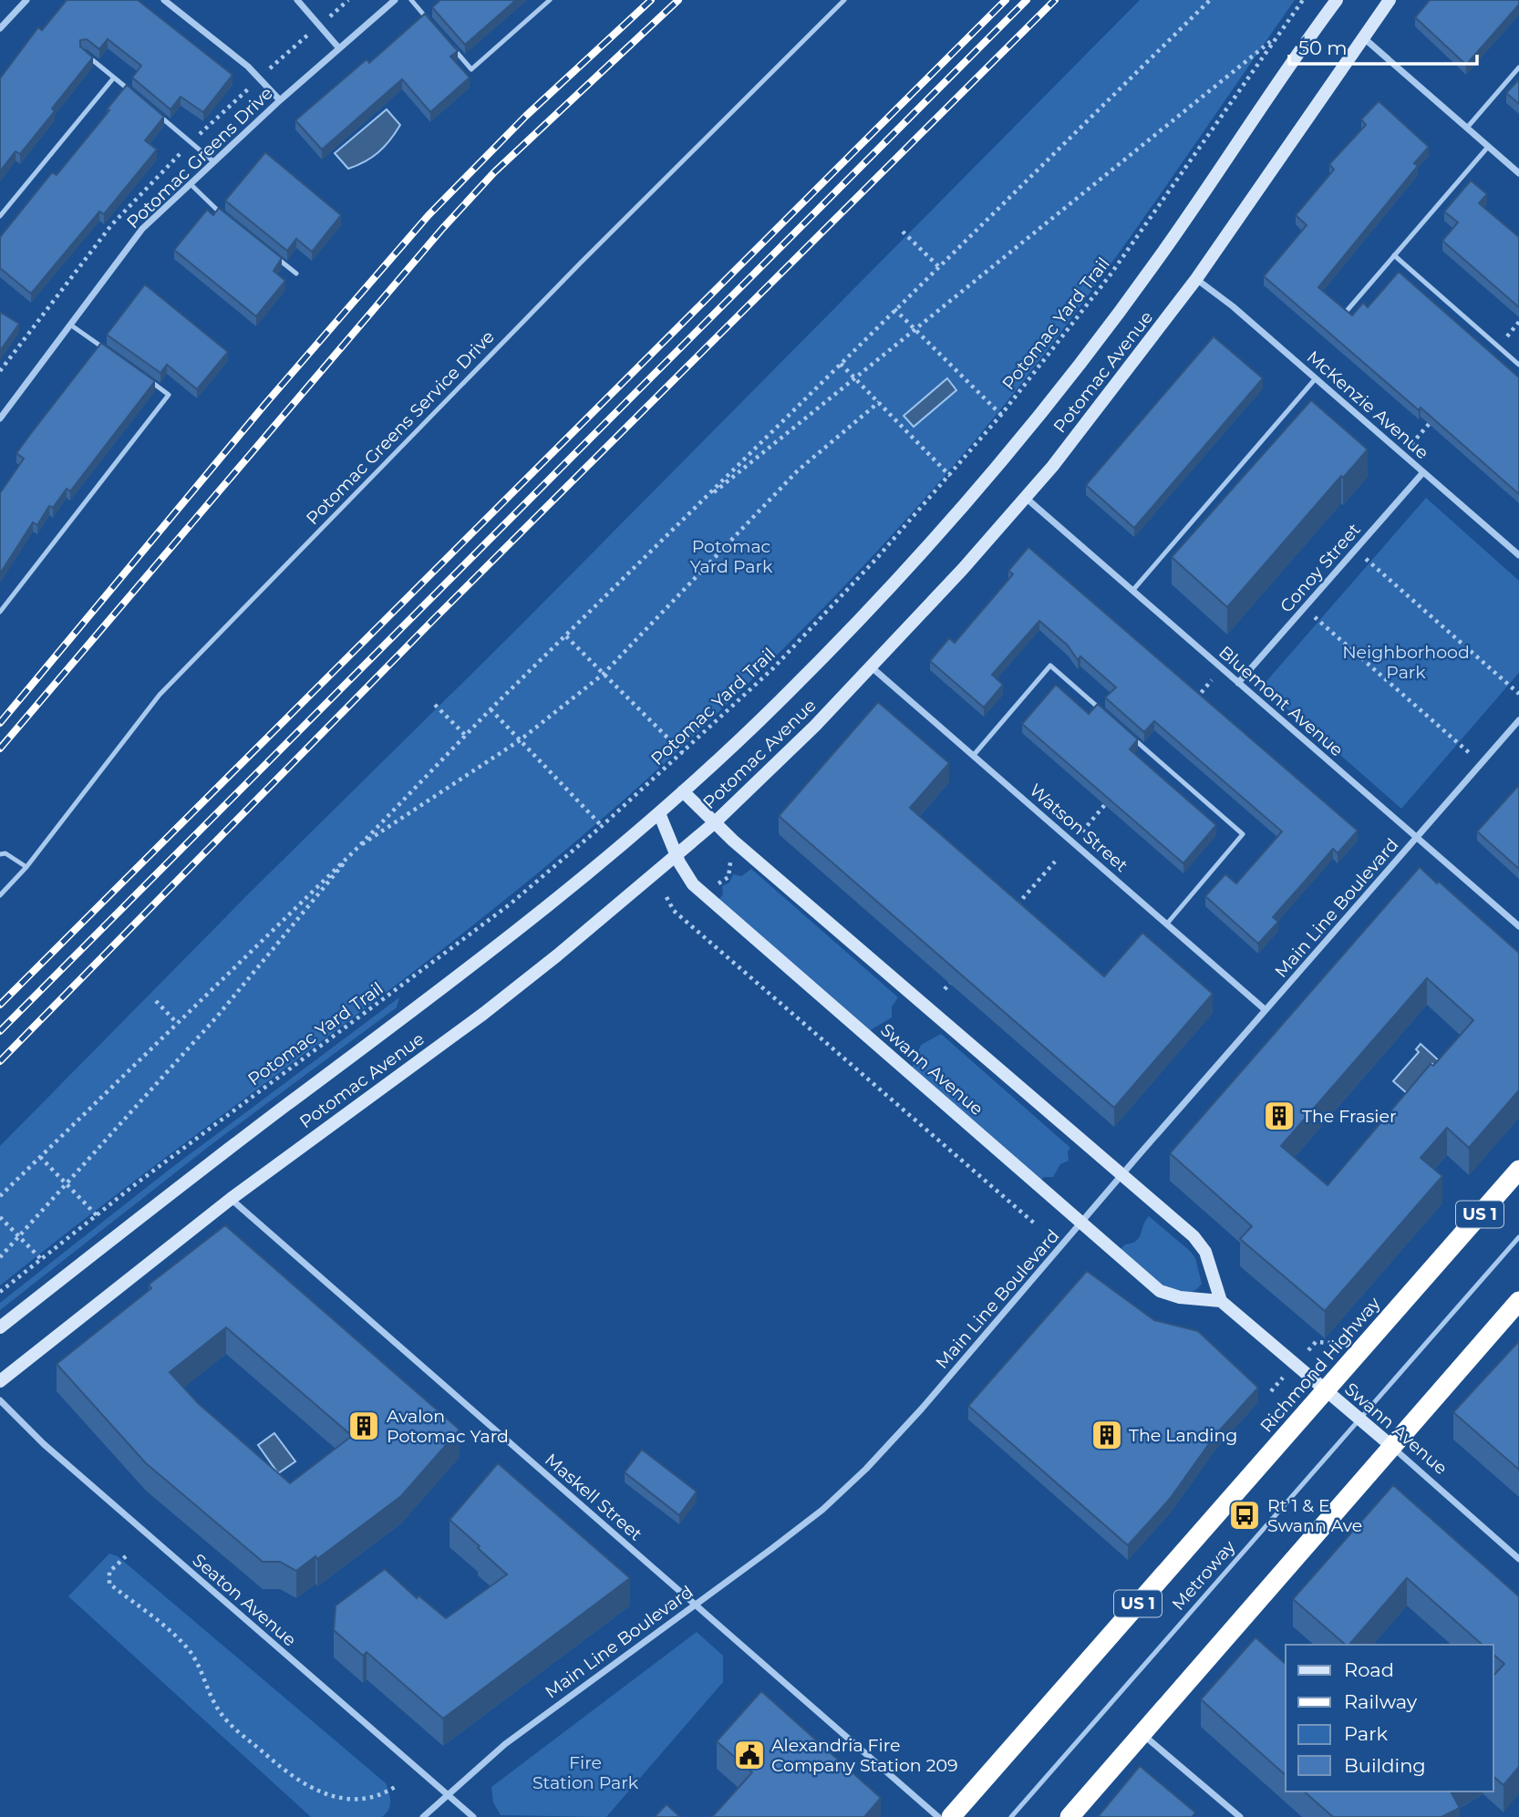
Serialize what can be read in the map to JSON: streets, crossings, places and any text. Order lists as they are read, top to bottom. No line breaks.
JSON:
{"streets":{"highway":["US 1","Richmond Highway"],"street":["Potomac Greens Drive","Potomac Avenue","McKenzie Avenue","Conoy Street","Bluemont Avenue","Watson Street","Main Line Boulevard","Swann Avenue","Maskell Street","Seaton Avenue"],"lane":["Potomac Greens Service Drive","Metroway"],"path":["Potomac Yard Trail"]},"crossings":[["Potomac Avenue","McKenzie Avenue"],["Potomac Avenue","Bluemont Avenue"],["Potomac Avenue","Watson Street"],["Potomac Avenue","Swann Avenue"],["Potomac Avenue","Maskell Street"],["McKenzie Avenue","Conoy Street"],["Conoy Street","Bluemont Avenue"],["Bluemont Avenue","Main Line Boulevard"],["Watson Street","Main Line Boulevard"],["Main Line Boulevard","Swann Avenue"],["Main Line Boulevard","Maskell Street"],["Main Line Boulevard","Seaton Avenue"],["Swann Avenue","Richmond Highway"],["Swann Avenue","Metroway"]],"parks":["Potomac Yard Park","Neighborhood Park","Fire Station Park"],"places":{"building":["The Frasier","Avalon Potomac Yard","The Landing"],"bus stop":["Rt 1 & E Swann Ave"],"public building":["Alexandria Fire Company Station 209"]},"legend":["Road","Railway","Park","Building"],"scale_bar":"50 m"}
